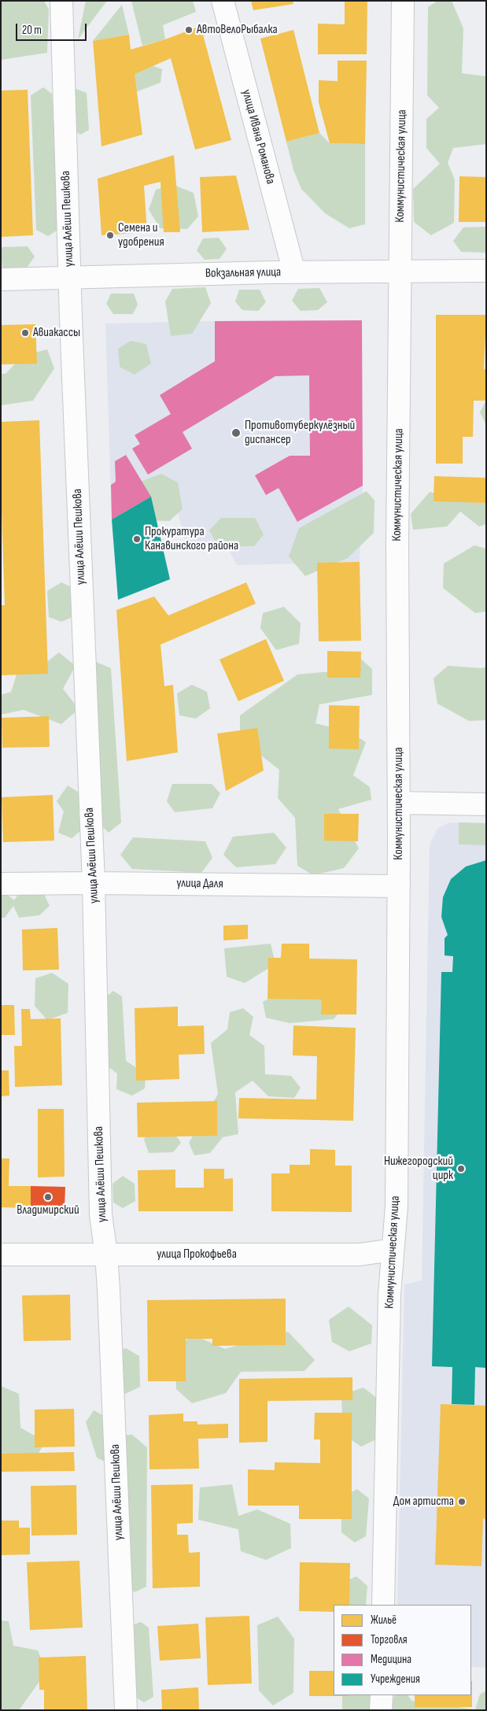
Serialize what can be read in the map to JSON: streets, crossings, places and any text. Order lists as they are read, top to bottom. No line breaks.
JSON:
{"streets":{"street":["улица Ивана Романова","Коммунистическая улица","улица Алёши Пешкова","Вокзальная улица","улица Даля","улица Прокофьева"]},"crossings":[["улица Ивана Романова","Вокзальная улица"],["Коммунистическая улица","Вокзальная улица"],["Коммунистическая улица","улица Даля"],["Коммунистическая улица","улица Прокофьева"],["улица Алёши Пешкова","Вокзальная улица"],["улица Алёши Пешкова","улица Даля"],["улица Алёши Пешкова","улица Прокофьева"]],"places":["АвтоВелоРыбалка","Семена и удобрения","Авиакассы","Противотуберкулёзный диспансер","Прокуратура Канавинского района","Нижегородский цирк","Владимирский","Дом артиста"],"legend":["Жильё","Торговля","Медицина","Учреждения"],"scale_bar":"20 m"}
